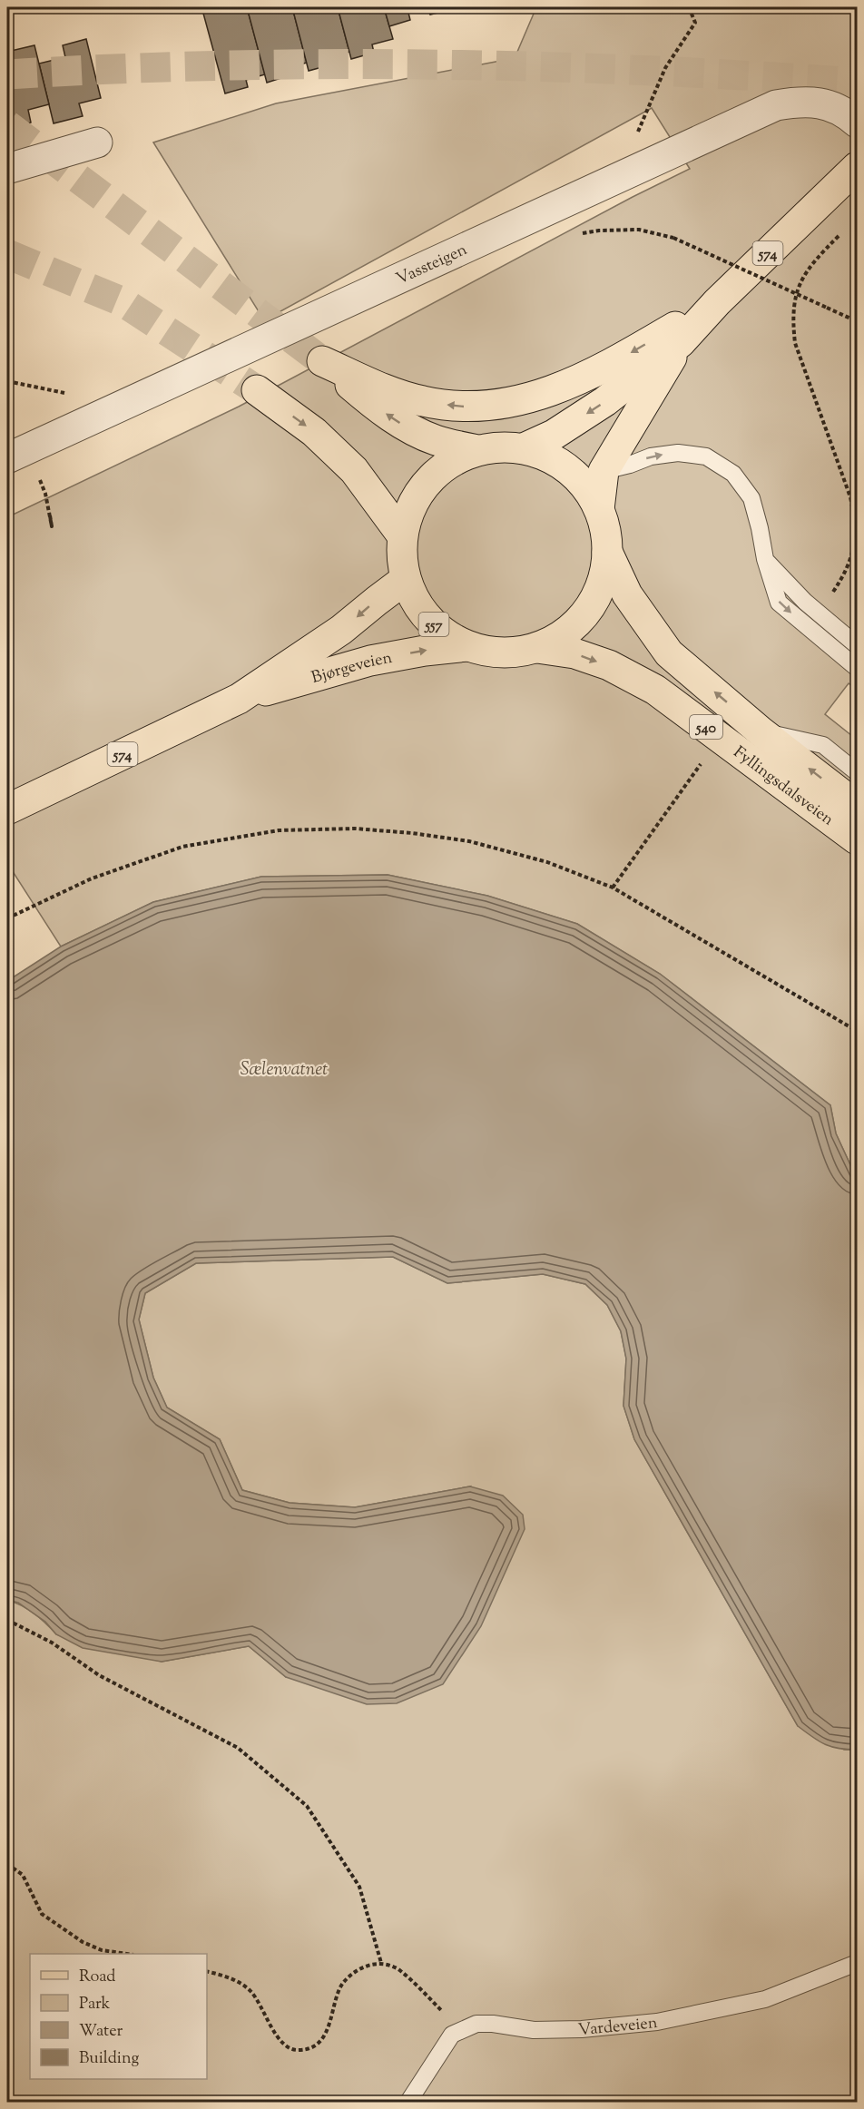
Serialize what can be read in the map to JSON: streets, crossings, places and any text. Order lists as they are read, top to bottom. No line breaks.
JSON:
{"streets":{"main road":["574","557","Bjørgeveien","540","Fyllingsdalsveien"],"street":["Vassteigen"],"lane":["Vardeveien"]},"crossings":[["574","557"],["557","Bjørgeveien"],["557","Fyllingsdalsveien"]],"water":["Sælenvatnet"],"legend":["Road","Park","Water","Building"]}
